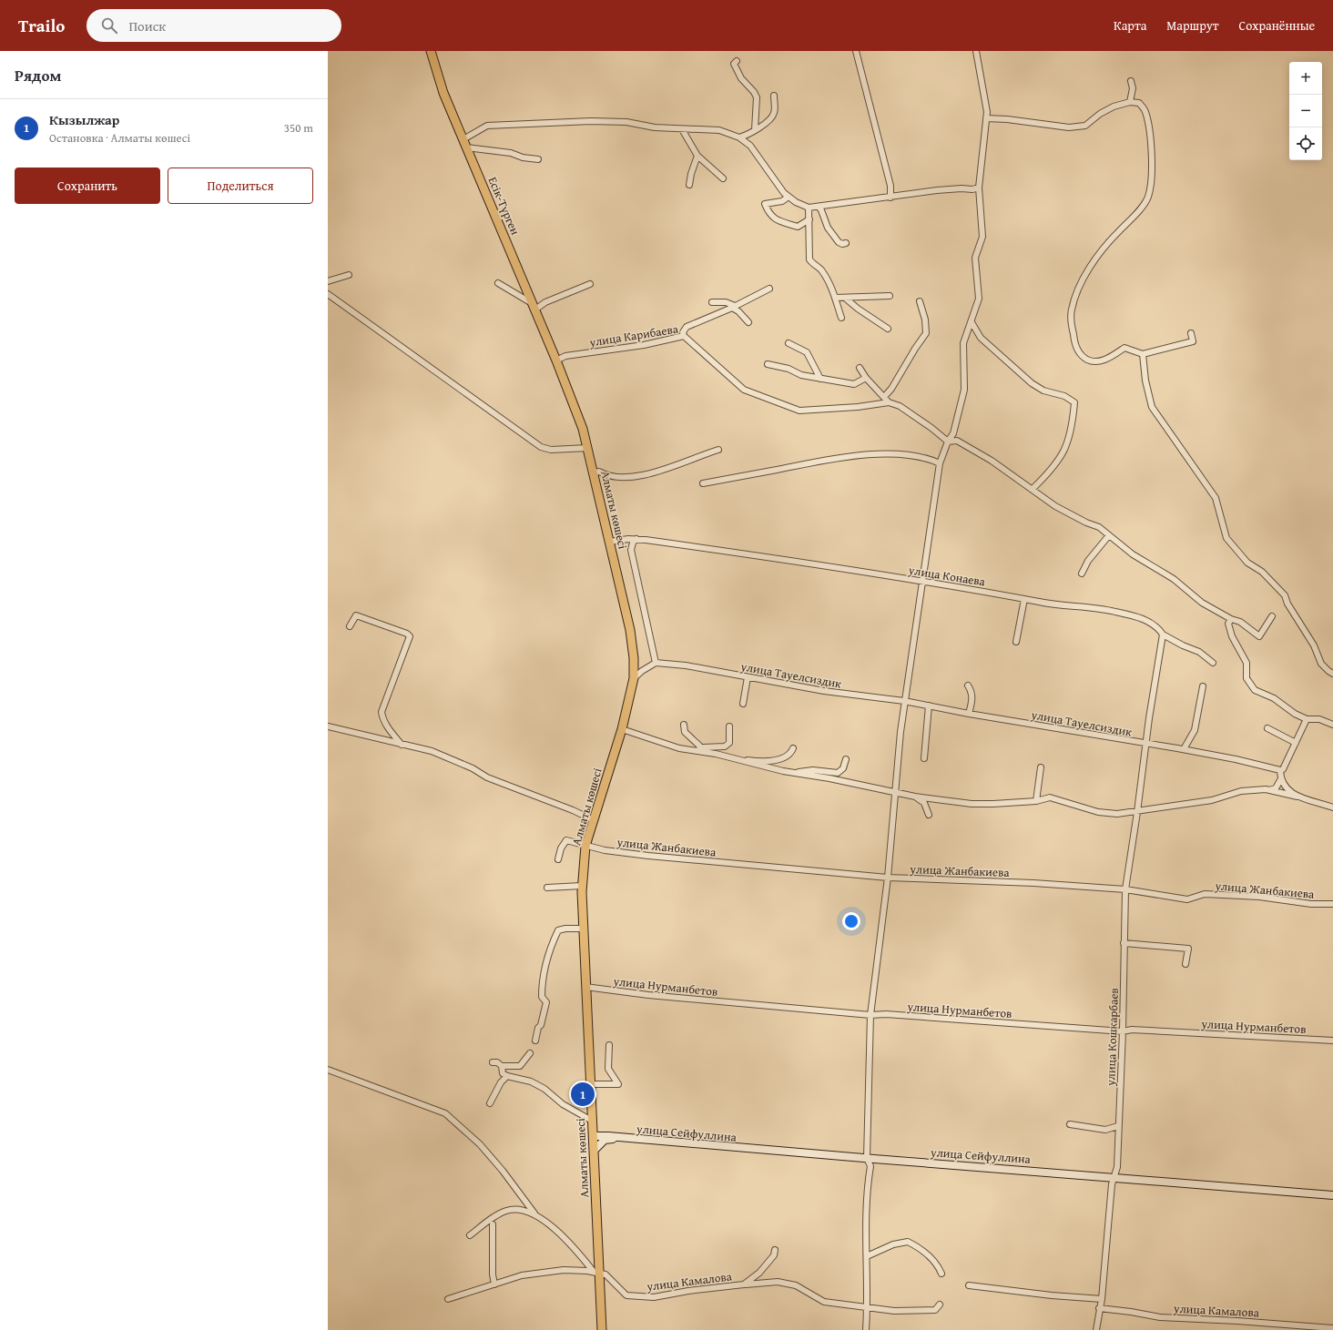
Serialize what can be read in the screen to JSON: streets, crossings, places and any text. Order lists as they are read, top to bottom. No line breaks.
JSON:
{"streets":{"main road":["Есік-Түрген","Алматы көшесі"],"street":["улица Карибаева","улица Конаева","улица Тауелсиздик","улица Жанбакиева","улица Нурманбетов","улица Кошкарбаев","улица Сейфуллина","улица Камалова"]},"crossings":[["Есік-Түрген","улица Карибаева"],["Есік-Түрген","Алматы көшесі"],["улица Карибаева","Алматы көшесі"],["Алматы көшесі","улица Конаева"],["Алматы көшесі","улица Жанбакиева"],["Алматы көшесі","улица Нурманбетов"],["Алматы көшесі","улица Сейфуллина"],["Алматы көшесі","улица Камалова"],["улица Тауелсиздик","улица Кошкарбаев"],["улица Жанбакиева","улица Кошкарбаев"],["улица Нурманбетов","улица Кошкарбаев"],["улица Кошкарбаев","улица Сейфуллина"],["улица Кошкарбаев","улица Камалова"]],"page":{"header":"Trailo","search":"Поиск","nav":["Карта","Маршрут","Сохранённые"],"heading":"Рядом","map_buttons":["+","−"],"list":[{"mark":"1","name":"Кызылжар","note":"Остановка · Алматы көшесі","value":"350 m"}],"buttons":["Сохранить","Поделиться"],"pins":"1"}}
